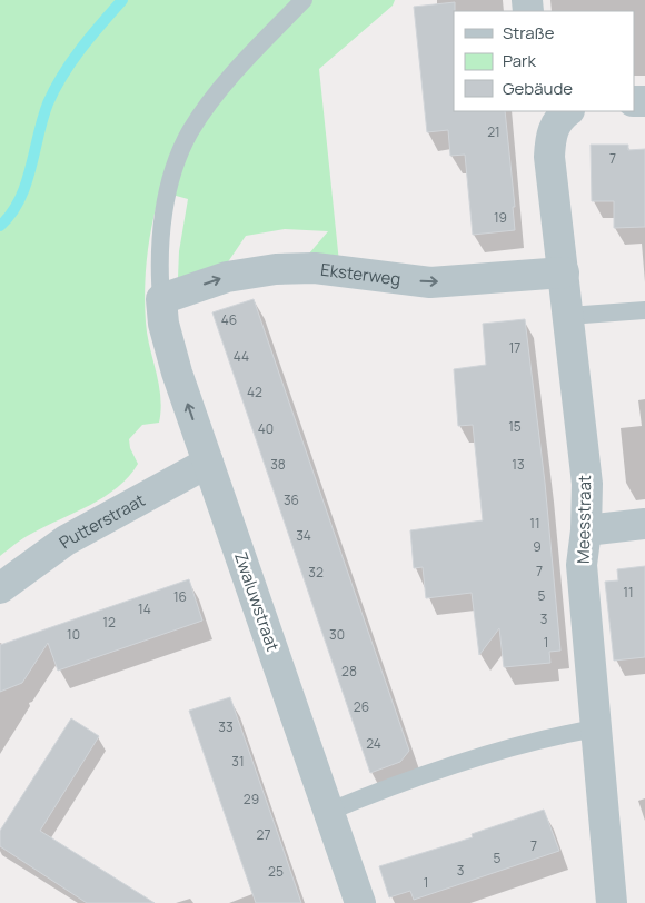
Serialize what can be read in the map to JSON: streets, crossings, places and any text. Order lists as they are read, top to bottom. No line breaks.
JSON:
{"streets":{"street":["Eksterweg","Meesstraat","Putterstraat","Zwaluwstraat"]},"crossings":[["Eksterweg","Meesstraat"],["Eksterweg","Zwaluwstraat"],["Putterstraat","Zwaluwstraat"]],"one_way":["Eksterweg"],"house_numbers":["21","7","19","46","17","44","42","15","40","38","13","36","11","34","9","7","32","11","5","16","14","3","12","10","30","1","28","26","33","24","31","29","27","7","5","3","25","1"],"legend":["Straße","Park","Gebäude"]}
